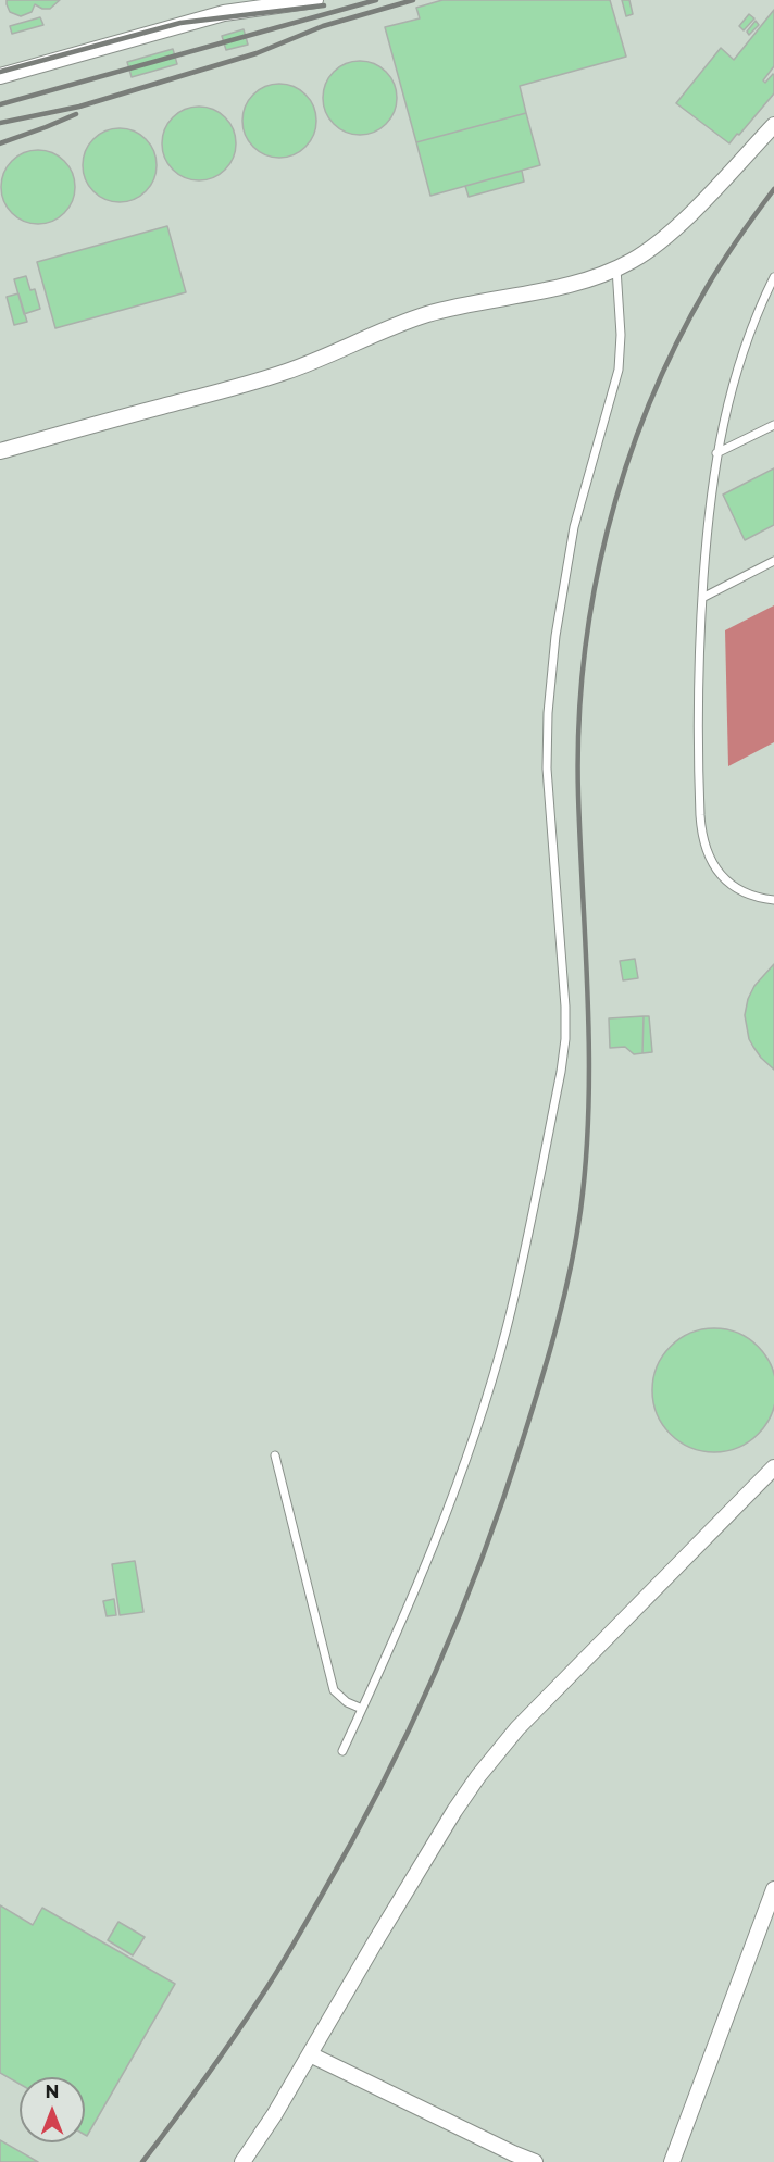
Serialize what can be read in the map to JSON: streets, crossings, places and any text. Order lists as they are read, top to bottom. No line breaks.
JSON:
{"north":"top"}
